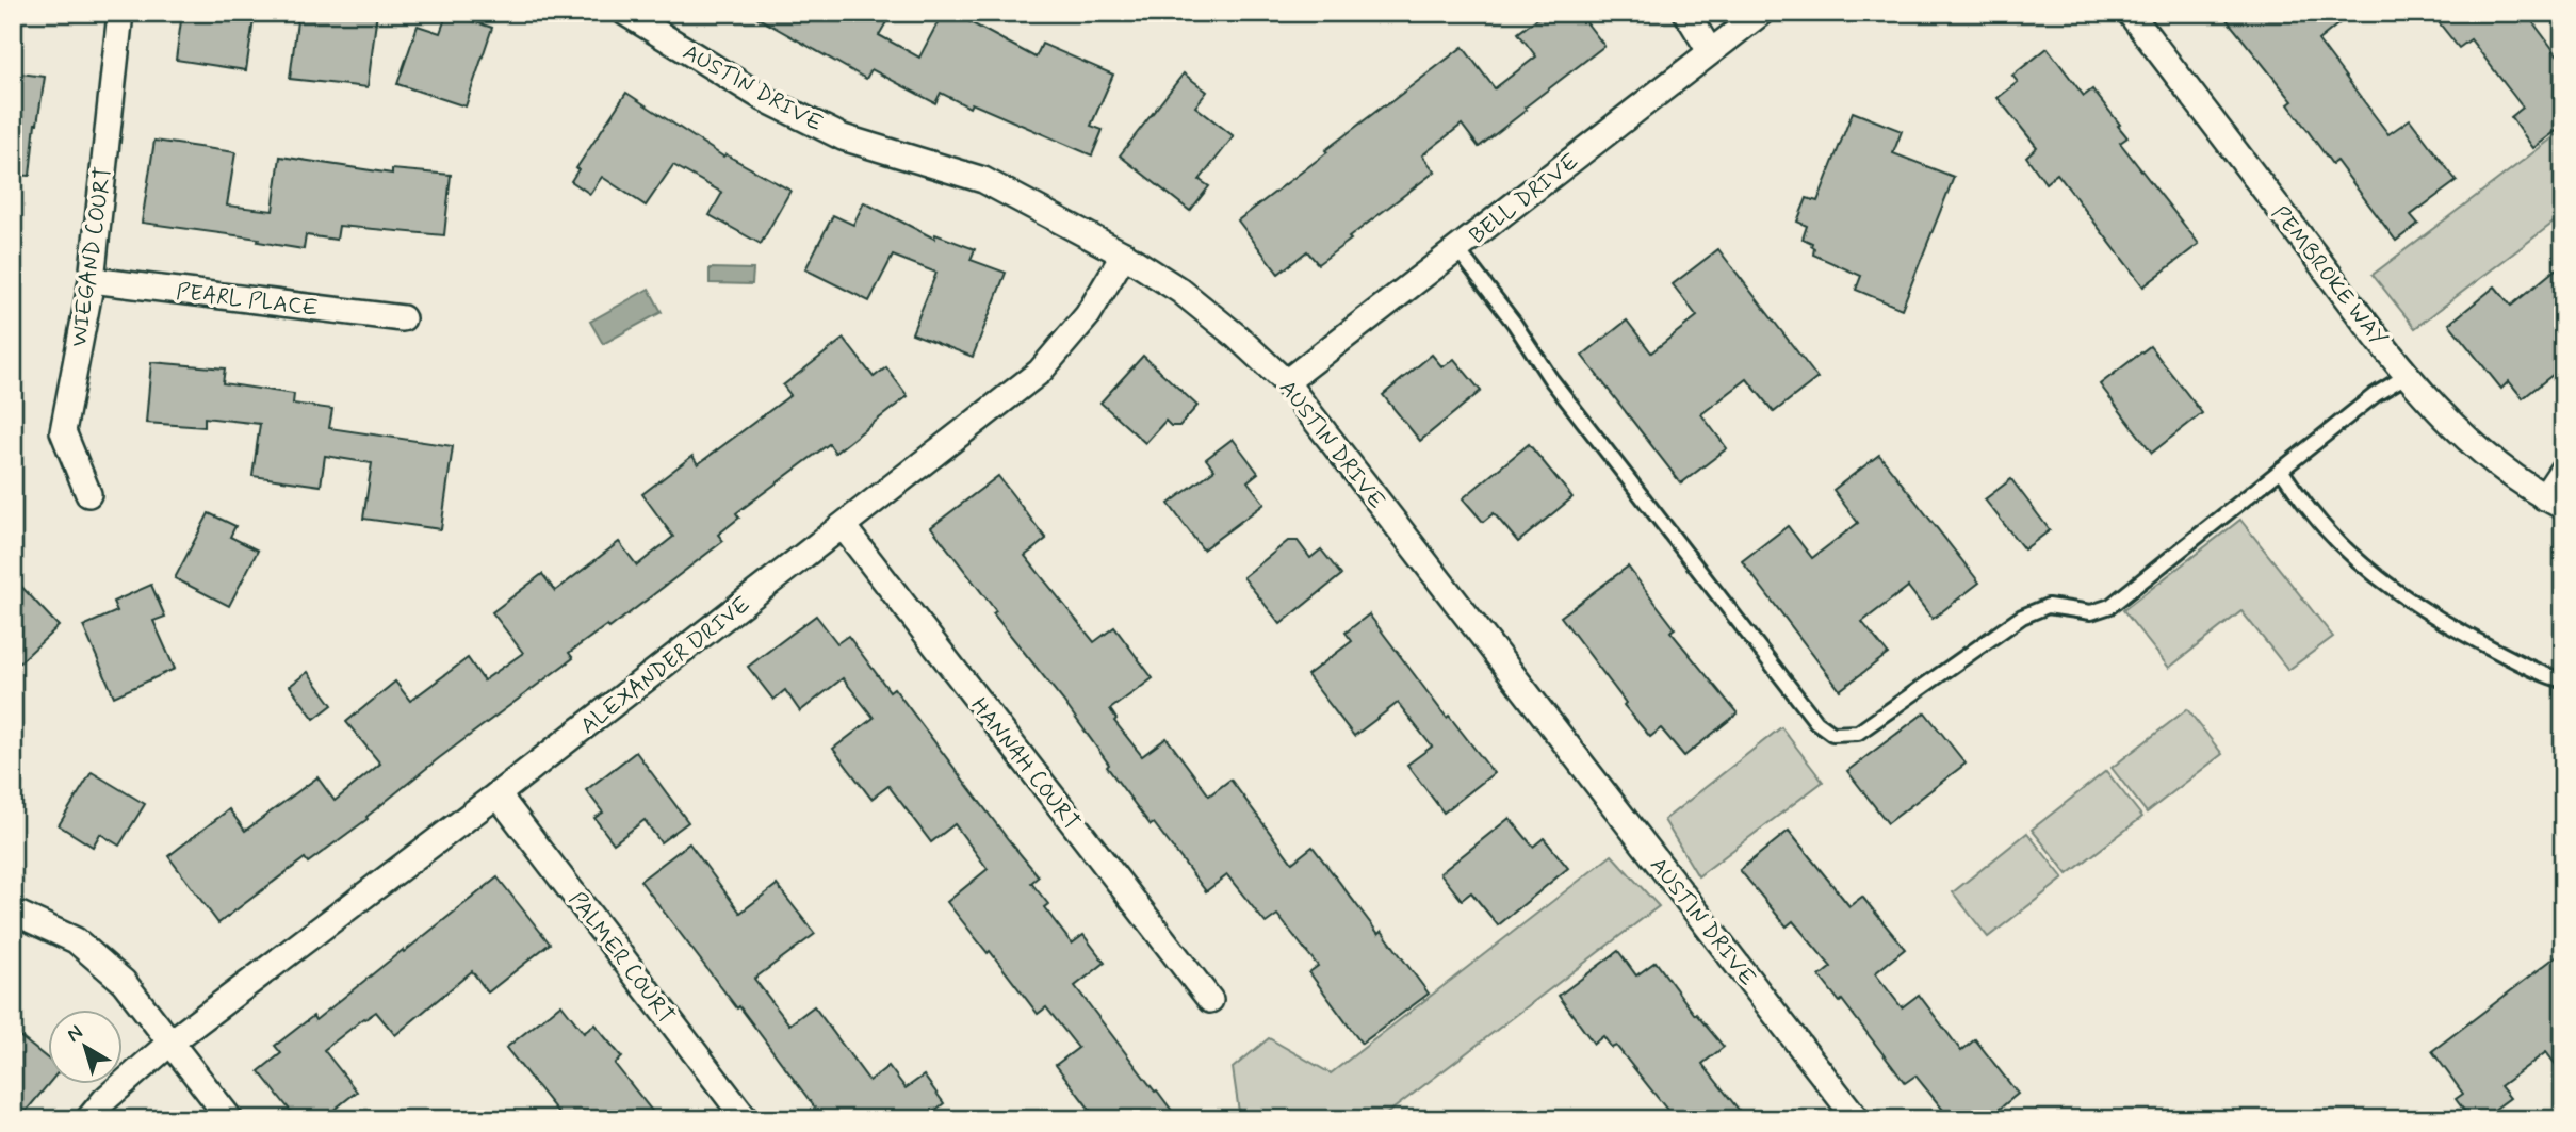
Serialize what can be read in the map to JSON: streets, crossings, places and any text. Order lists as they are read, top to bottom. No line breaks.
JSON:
{"streets":{"street":["AUSTIN DRIVE","BELL DRIVE","WIEGAND COURT","PEMBROKE WAY","PEARL PLACE","ALEXANDER DRIVE","HANNAH COURT","PALMER COURT"]},"crossings":[["AUSTIN DRIVE","BELL DRIVE"],["AUSTIN DRIVE","ALEXANDER DRIVE"],["WIEGAND COURT","PEARL PLACE"],["ALEXANDER DRIVE","HANNAH COURT"],["ALEXANDER DRIVE","PALMER COURT"]],"north":"top left"}
